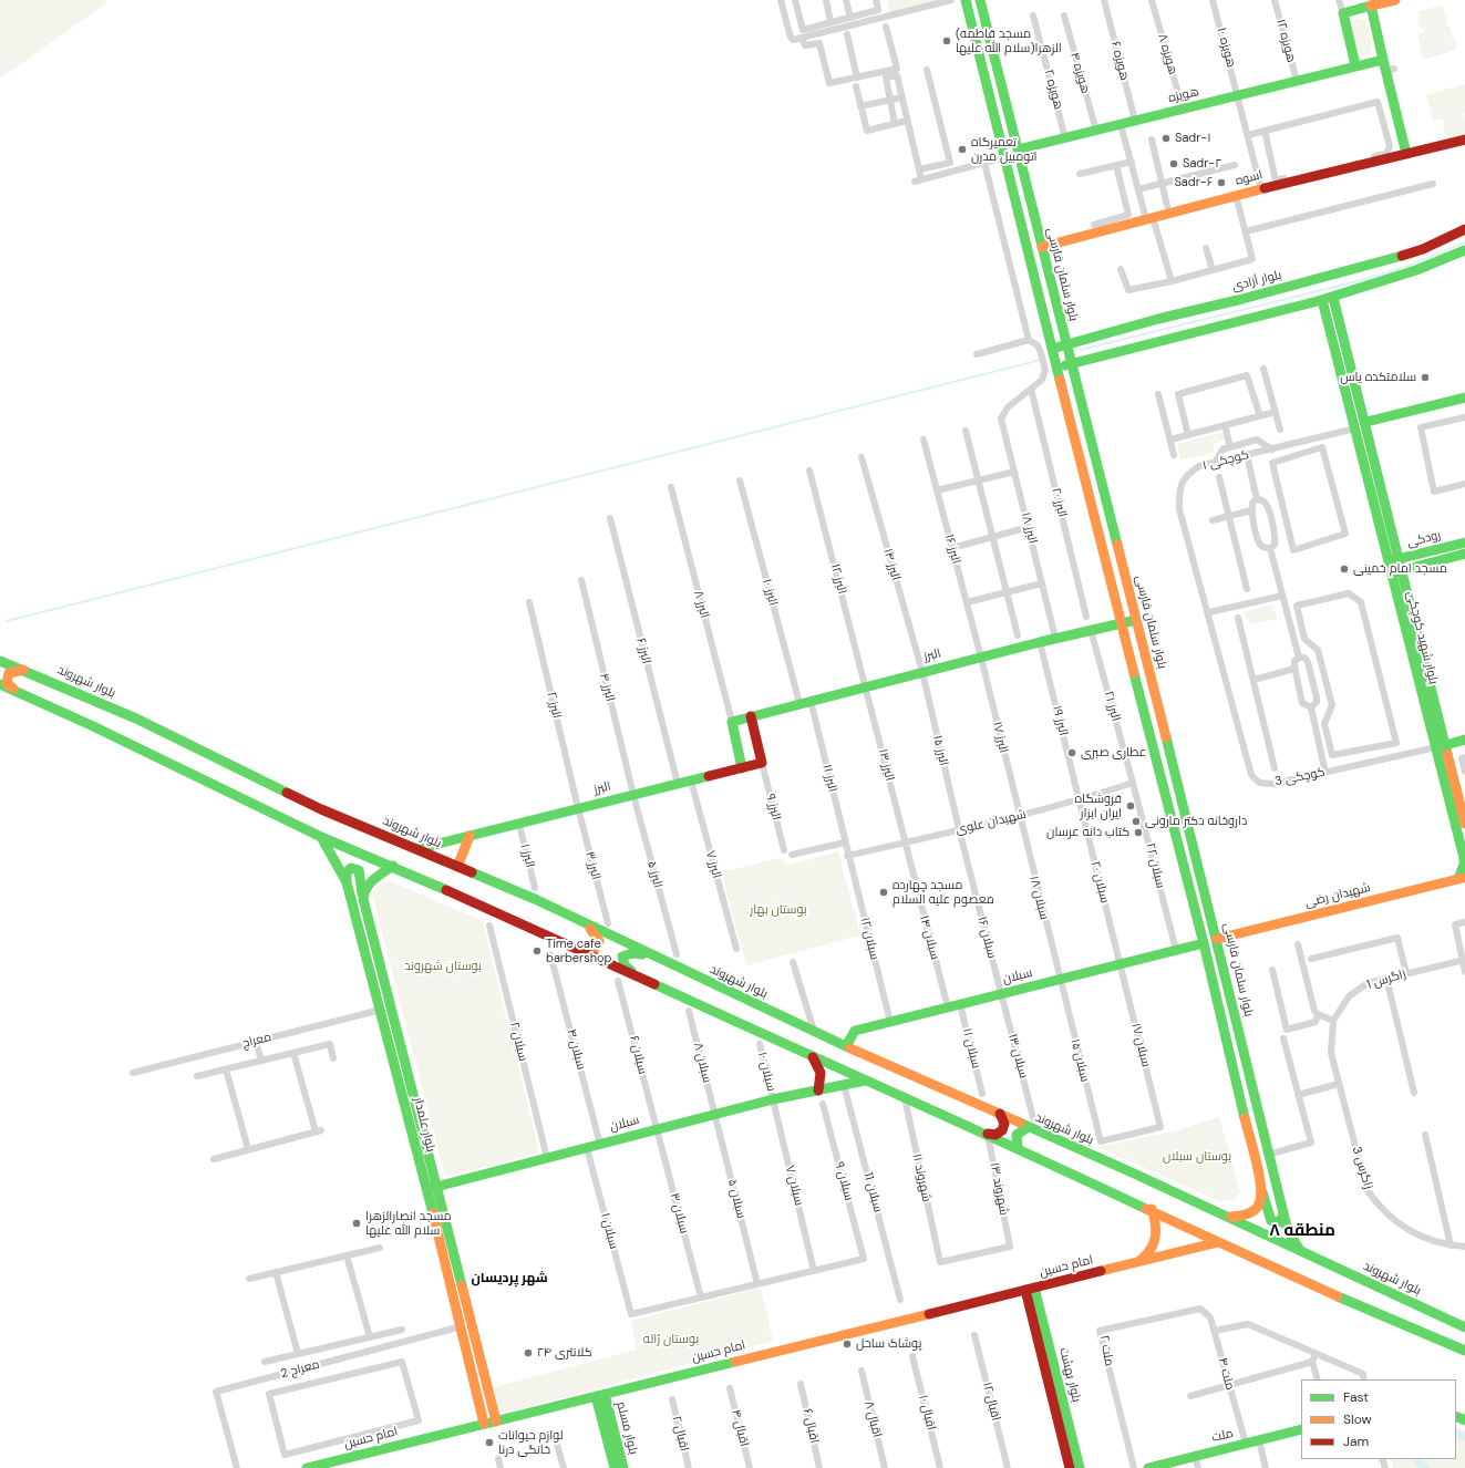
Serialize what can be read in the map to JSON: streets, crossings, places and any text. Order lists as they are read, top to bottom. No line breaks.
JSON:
{"streets":{"main road":["هویزه","اسوه","بلوار سلمان فارسی","بلوار آزادی","رودکی","بلوار شهید کوچکی","البرز","بلوار شهروند","شهیدان رضی","سبلان","بلوار علمدار","امام حسین","بلوار بهشت","بلوار مسلم","ملت"],"street":["هویزه ۱۲","هویزه ۱۰","هویزه ۸","هویزه ۶","هویزه ۴","هویزه ۲","کوچکی ۱","البرز ۲۰","البرز ۱۸","البرز ۱۶","البرز ۱۴","البرز ۱۲","البرز ۱۰","البرز ۸","البرز ۶","البرز ۴","البرز ۲","البرز ۲۱","البرز ۱۹","البرز ۱۷","البرز ۱۵","البرز ۱۳","کوچکی 3","البرز ۱۱","البرز ۹","شهیدان علوی","البرز ۱","البرز ۷","البرز ۳","سبلان ۲۲","البرز ۵","سبلان ۲۰","سبلان ۱۸","سبلان ۱۴","سبلان ۱۶","سبلان ۱۲","زاگرس 1","معراج","سبلان ۲","سبلان ۱۷","سبلان ۱۱","سبلان ۴","سبلان ۶","سبلان ۱۳","سبلان ۱۵","سبلان ۸","سبلان ۱۰","زاگرس 3","شهروند ۱۱","سبلان ۹","سبلان ۷","شهروند ۱۳","سبلان 11","سبلان ۵","سبلان ۳","سبلان ۱","ملت ۲","معراج 2","ملت ۴","اقبال ۱۲","اقبال ۱۰","اقبال ۸","اقبال ۶","اقبال ۴","اقبال ۲"]},"crossings":[["هویزه ۱۲","هویزه"],["هویزه ۱۰","هویزه"],["هویزه ۱۰","اسوه"],["هویزه ۸","هویزه"],["هویزه ۶","هویزه"],["هویزه ۴","هویزه"],["هویزه ۲","هویزه"],["هویزه","بلوار سلمان فارسی"],["اسوه","بلوار سلمان فارسی"],["بلوار سلمان فارسی","بلوار آزادی"],["بلوار سلمان فارسی","البرز"],["بلوار سلمان فارسی","بلوار شهروند"],["بلوار سلمان فارسی","شهیدان رضی"],["کوچکی ۱","بلوار شهید کوچکی"],["کوچکی ۱","کوچکی 3"],["البرز ۲۰","البرز ۱۸"],["البرز ۱۸","البرز"],["رودکی","بلوار شهید کوچکی"],["البرز ۱۶","البرز"],["البرز ۱۶","البرز ۱۷"],["البرز ۱۴","البرز"],["البرز ۱۴","البرز ۱۵"],["البرز ۱۲","البرز"],["البرز ۱۲","البرز ۱۳"],["البرز ۱۰","البرز"],["البرز ۸","البرز"],["بلوار شهید کوچکی","کوچکی 3"],["بلوار شهید کوچکی","شهیدان رضی"],["البرز ۶","البرز"],["البرز","بلوار شهروند"],["البرز","البرز ۴"],["البرز","البرز ۲"],["البرز","البرز ۲۱"],["البرز","البرز ۱۹"],["البرز","البرز ۱۷"],["البرز","البرز ۱۵"],["البرز","البرز ۱۳"],["البرز","البرز ۱۱"],["البرز","البرز ۹"],["البرز","البرز ۱"],["البرز","البرز ۷"],["البرز","البرز ۳"],["البرز","البرز ۵"],["بلوار شهروند","سبلان"],["البرز ۴","البرز ۵"],["البرز ۲","البرز ۳"],["البرز ۲۱","شهیدان علوی"],["البرز ۲۱","سبلان ۲۲"],["البرز ۱۹","شهیدان علوی"],["البرز ۱۹","سبلان ۲۰"],["البرز ۱۷","شهیدان علوی"],["البرز ۱۷","سبلان ۱۸"],["البرز ۱۵","شهیدان علوی"],["البرز ۱۵","سبلان ۱۶"],["البرز ۱۳","شهیدان علوی"],["البرز ۱۳","سبلان ۱۴"],["البرز ۱۱","شهیدان علوی"],["البرز ۱۱","سبلان ۱۲"],["شهیدان علوی","سبلان ۲۲"],["شهیدان علوی","سبلان ۲۰"],["شهیدان علوی","سبلان ۱۸"],["شهیدان علوی","سبلان ۱۴"],["شهیدان علوی","سبلان ۱۶"],["شهیدان علوی","سبلان ۱۲"],["سبلان ۲۲","سبلان"],["سبلان ۲۰","سبلان"],["سبلان ۲۰","سبلان ۱۷"],["سبلان ۱۸","سبلان"],["سبلان ۱۸","سبلان ۱۵"],["سبلان ۱۴","سبلان"],["سبلان ۱۶","سبلان"],["سبلان ۱۶","سبلان ۱۳"],["سبلان ۱۲","سبلان"],["سبلان","سبلان ۲"],["سبلان","سبلان ۱۷"],["سبلان","سبلان ۱۱"],["سبلان","سبلان ۴"],["سبلان","سبلان ۶"],["سبلان","سبلان ۱۳"],["سبلان","سبلان ۱۵"],["سبلان","سبلان ۸"],["سبلان","سبلان ۱۰"],["سبلان","بلوار علمدار"],["سبلان","سبلان ۷"],["سبلان","سبلان 11"],["سبلان","سبلان ۵"],["سبلان","سبلان ۳"],["سبلان","سبلان ۱"],["زاگرس 1","زاگرس 3"],["معراج","بلوار علمدار"],["سبلان ۱۷","سبلان ۱۵"],["سبلان ۶","سبلان ۳"],["سبلان ۸","سبلان ۵"],["سبلان ۱۰","سبلان ۷"],["بلوار علمدار","امام حسین"],["بلوار علمدار","معراج 2"],["شهروند ۱۱","شهروند ۱۳"],["سبلان ۹","سبلان ۷"],["سبلان ۳","سبلان ۱"],["امام حسین","بلوار بهشت"],["امام حسین","بلوار مسلم"],["ملت ۲","ملت ۴"],["ملت ۴","ملت"]],"districts":["منطقه ۸","شهر پردیسان"],"parks":["بوستان بهار","بوستان شهروند","بوستان سبلان","بوستان ژاله"],"places":["(مسجد فاطمه الزهرا(سلام الله علیها","Sadr-۱","تعمیرگاه اتومبیل مدرن","Sadr-۲","Sadr-۶","سلامتکده یاس","مسجد امام خمینی","عطاری صبری","فروشگاه ایران ابزار","داروخانه دکتر مارونی","کتاب دانه عرسان","مسجد چهارده معصوم علیه السلام","Time cafe barbershop","مسجد انصارالزهرا سلام الله علیها","پوشاک ساحل","کلانتری ۲۴","لوازم حیوانات خانگی درنا"],"legend":["Fast","Slow","Jam"]}
